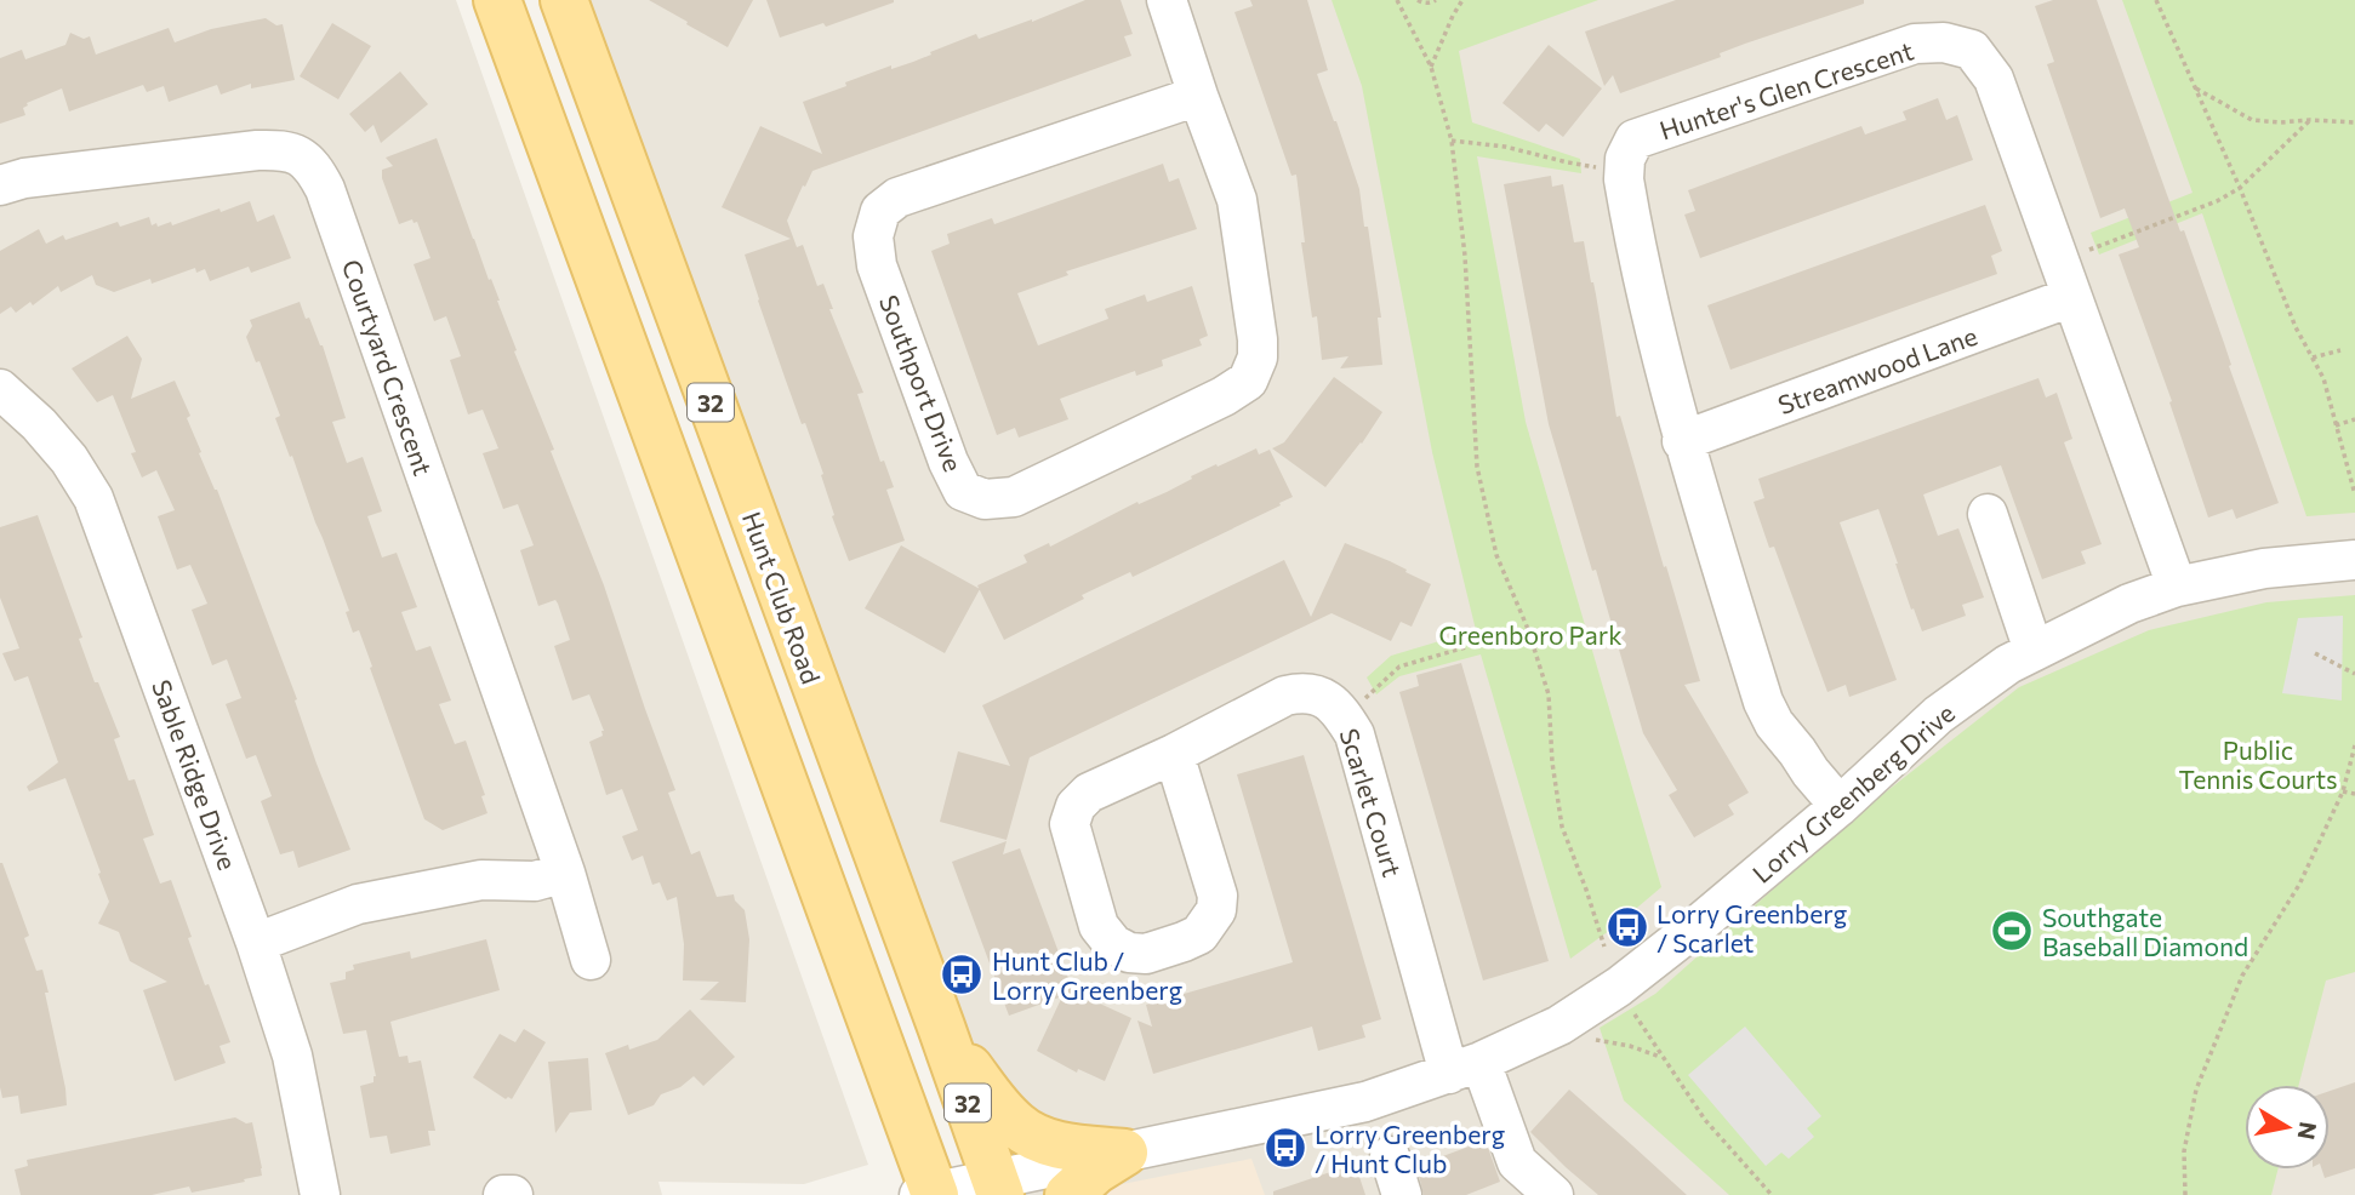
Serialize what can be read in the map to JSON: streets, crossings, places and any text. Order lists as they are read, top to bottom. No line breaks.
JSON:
{"streets":{"main road":["32","Hunt Club Road"],"street":["Hunter's Glen Crescent","Courtyard Crescent","Streamwood Lane","Southport Drive","Sable Ridge Drive","Lorry Greenberg Drive","Scarlet Court"]},"crossings":[["Hunter's Glen Crescent","Streamwood Lane"],["Hunter's Glen Crescent","Lorry Greenberg Drive"],["32","Lorry Greenberg Drive"],["Hunt Club Road","Lorry Greenberg Drive"],["Lorry Greenberg Drive","Scarlet Court"]],"parks":["Greenboro Park","Public Tennis Courts"],"places":{"bus stop":["Lorry Greenberg / Scarlet","Hunt Club / Lorry Greenberg","Lorry Greenberg / Hunt Club"],"sports":["Southgate Baseball Diamond"]},"north":"right"}
